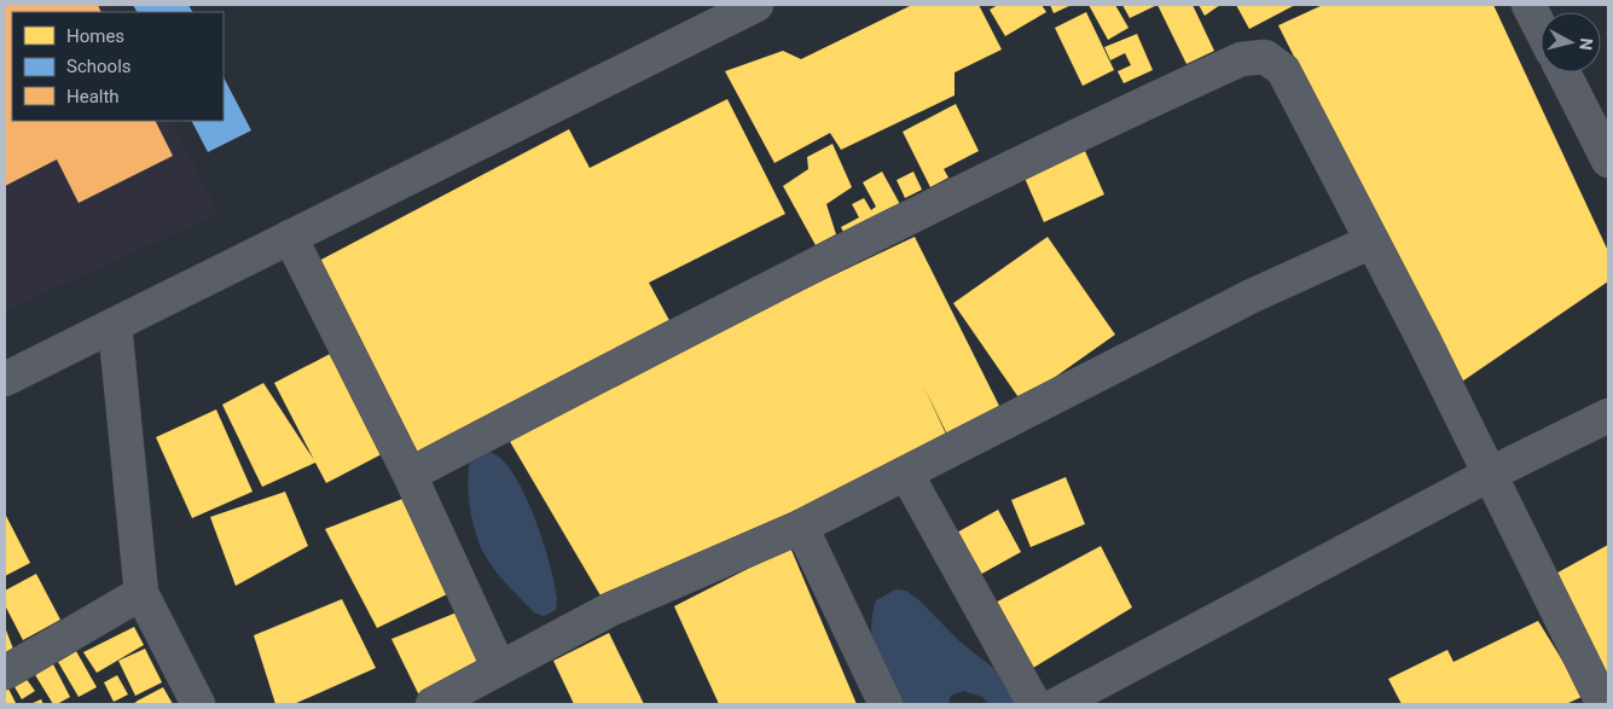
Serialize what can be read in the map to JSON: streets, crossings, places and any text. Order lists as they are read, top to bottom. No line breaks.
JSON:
{"legend":["Homes","Schools","Health"],"north":"right"}
